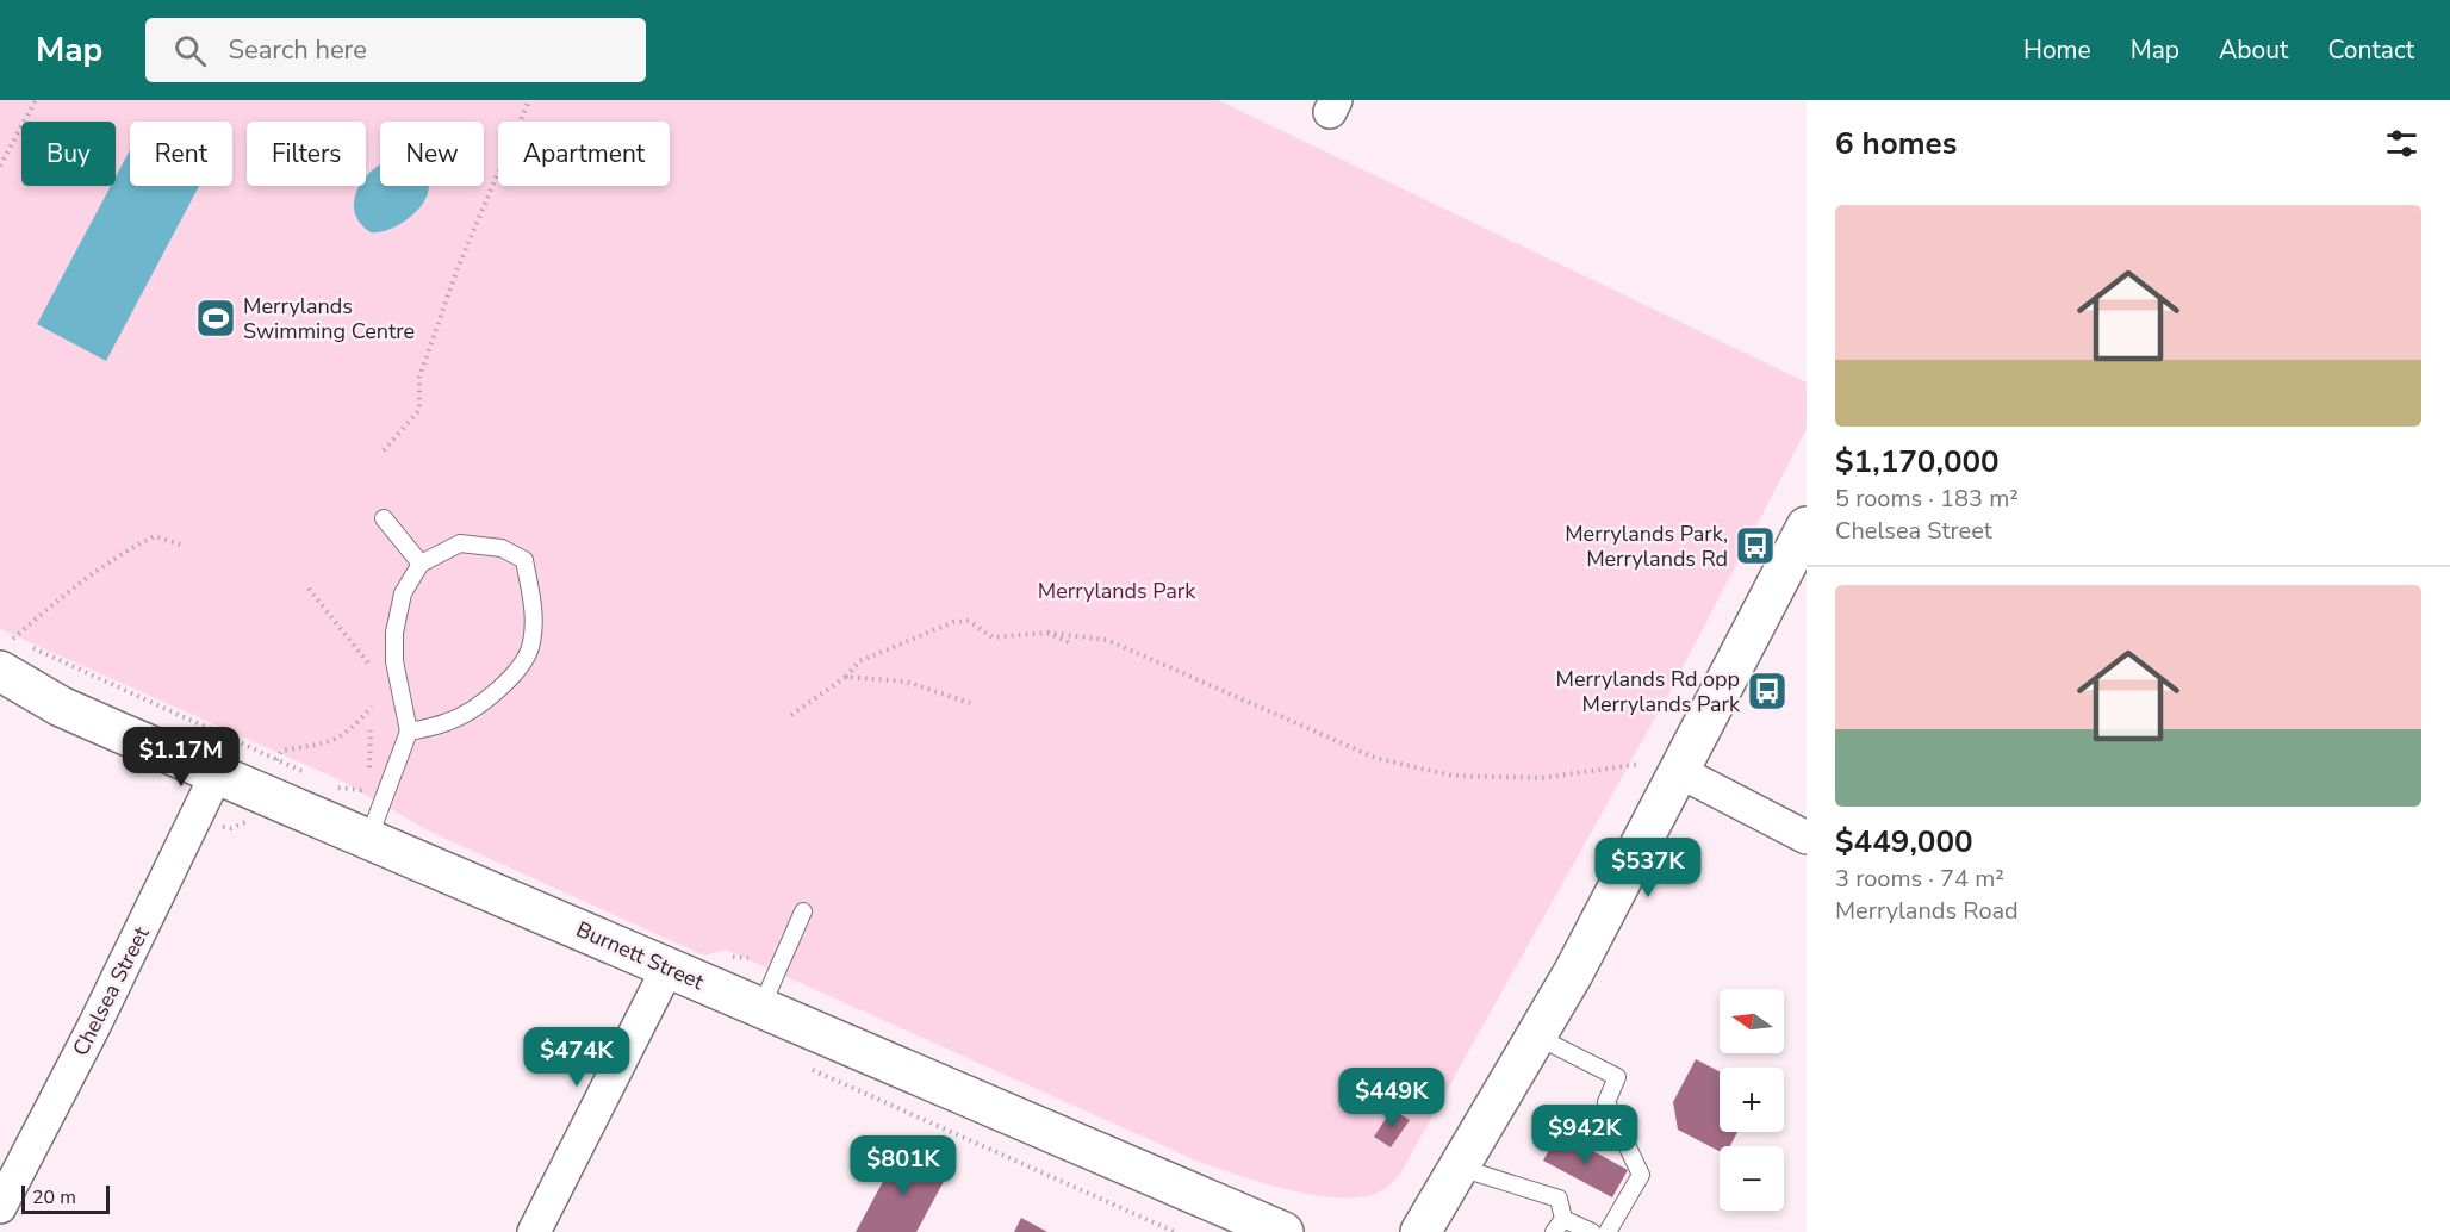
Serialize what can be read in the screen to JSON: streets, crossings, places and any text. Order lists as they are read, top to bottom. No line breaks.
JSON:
{"streets":{"main road":["Burnett Street"],"street":["Chelsea Street"]},"crossings":[["Burnett Street","Chelsea Street"]],"parks":["Merrylands Park"],"places":{"sports":["Merrylands Swimming Centre"],"bus stop":["Merrylands Park, Merrylands Rd","Merrylands Rd opp Merrylands Park"]},"scale_bar":"20 m","north":"left","page":{"header":"Map","search":"Search here","nav":["Home","Map","About","Contact"],"heading":"6 homes","chip":["Buy","Rent","Filters","New","Apartment"],"list":[{"name":"$1,170,000","note":"5 rooms · 183 m² · Chelsea Street"},{"name":"$449,000","note":"3 rooms · 74 m² · Merrylands Road"}],"price":["$1.17M","$537K","$474K","$449K","$942K","$801K"],"map_buttons":["+","−"],"scale":"20 m"}}
